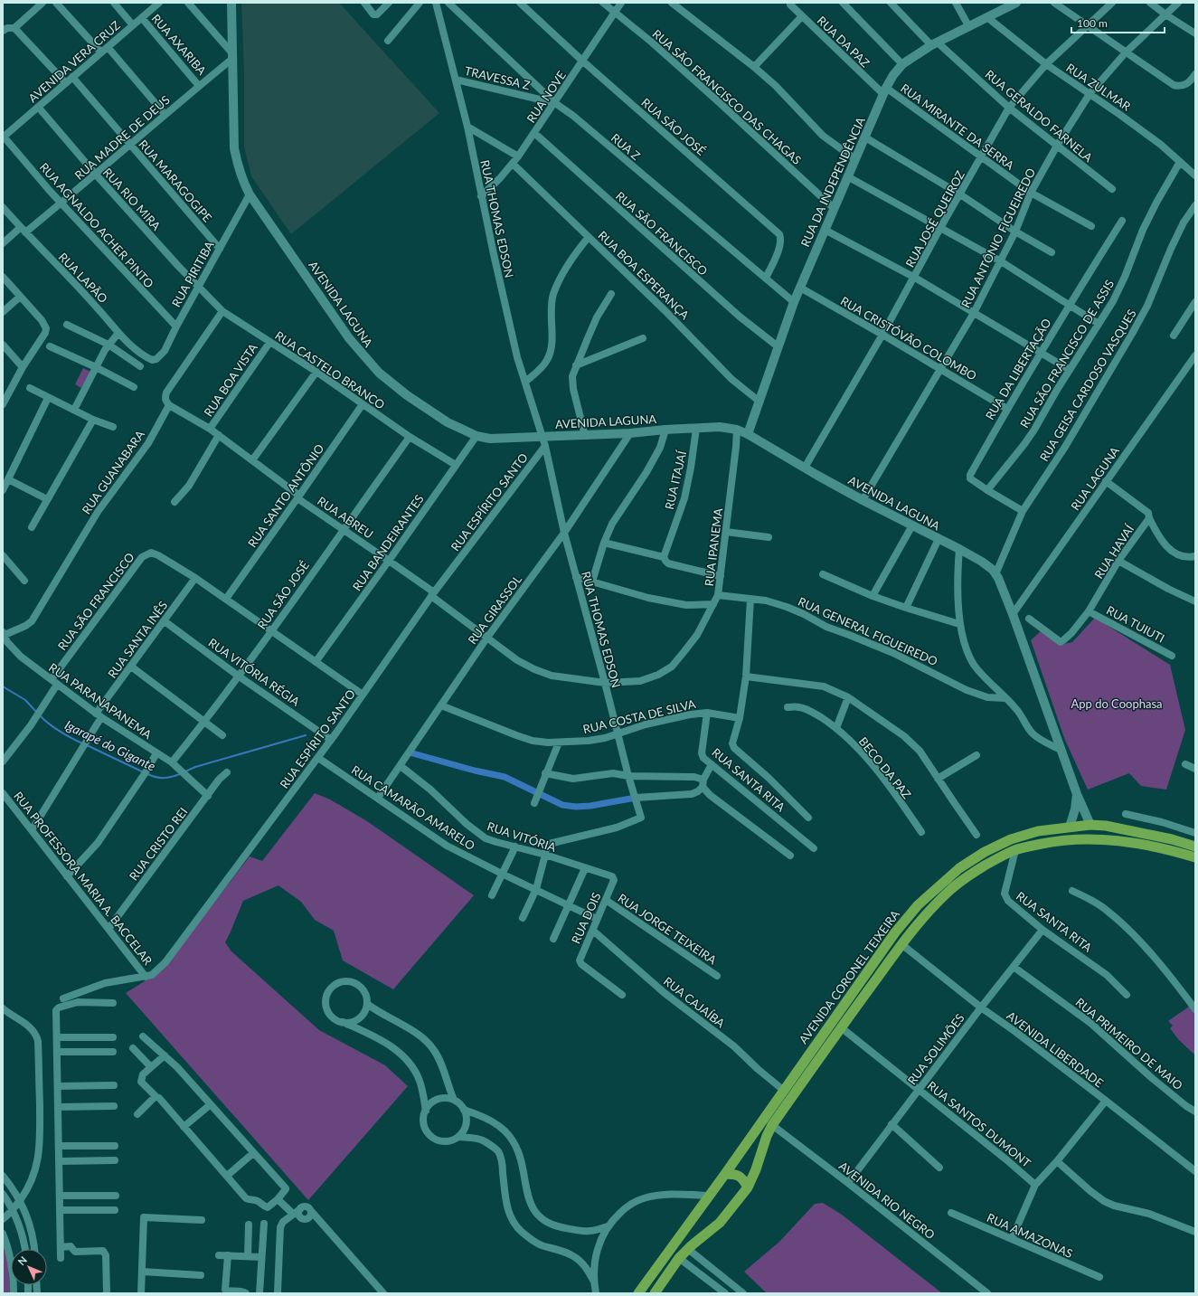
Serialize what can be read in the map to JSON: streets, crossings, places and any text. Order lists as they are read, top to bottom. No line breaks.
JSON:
{"streets":{"highway":["AVENIDA CORONEL TEIXEIRA"],"main road":["RUA DA INDEPENDÊNCIA","AVENIDA LAGUNA"],"street":["RUA DA PAZ","RUA AXARIBA","AVENIDA VERA CRUZ","TRAVESSA Z","RUA ZULMAR","RUA NOVE","RUA SÃO FRANCISCO DAS CHAGAS","RUA GERALDO FARNELA","RUA SÃO JOSÉ","RUA MIRANTE DA SERRA","RUA MADRE DE DEUS","RUA Z","RUA MARAGOGIPE","RUA RIO MIRA","RUA THOMAS EDSON","RUA JOSÉ QUEIROZ","RUA AGNALDO ACHER PINTO","RUA SÃO FRANCISCO","RUA ANTÔNIO FIGUEIREDO","RUA PIRITIBA","RUA BOA ESPERANÇA","RUA LAPÃO","RUA CRISTÓVÃO COLOMBO","RUA SÃO FRANCISCO DE ASSIS","RUA DA LIBERTAÇÃO","RUA CASTELO BRANCO","RUA BOA VISTA","RUA GEISA CARDOSO VASQUES","RUA GUANABARA","RUA LAGUNA","RUA ITAJAÍ","RUA SANTO ANTÔNIO","RUA ESPÍRITO SANTO","RUA ABREU","RUA BANDEIRANTES","RUA IPANEMA","RUA HAVAÍ","RUA GIRASSOL","RUA TUIUTI","RUA GENERAL FIGUEIREDO","RUA SANTA INÊS","RUA VITÓRIA RÉGIA","RUA PARANAPANEMA","RUA COSTA DE SILVA","BECO DA PAZ","RUA SANTA RITA","RUA CAMARÃO AMARELO","RUA VITÓRIA","RUA CRISTO REI","RUA PROFESSORA MARIA A. BACCELAR","RUA DOIS","RUA JORGE TEIXEIRA","RUA CAJAÍBA","RUA PRIMEIRO DE MAIO","RUA SOLIMÕES","AVENIDA LIBERDADE","RUA SANTOS DUMONT","AVENIDA RIO NEGRO","RUA AMAZONAS"]},"crossings":[["RUA DA PAZ","RUA MIRANTE DA SERRA"],["RUA DA PAZ","RUA DA INDEPENDÊNCIA"],["RUA AXARIBA","AVENIDA VERA CRUZ"],["RUA AXARIBA","RUA MADRE DE DEUS"],["AVENIDA VERA CRUZ","RUA MARAGOGIPE"],["AVENIDA VERA CRUZ","RUA RIO MIRA"],["AVENIDA VERA CRUZ","RUA AGNALDO ACHER PINTO"],["TRAVESSA Z","RUA NOVE"],["TRAVESSA Z","RUA Z"],["TRAVESSA Z","RUA THOMAS EDSON"],["RUA ZULMAR","RUA DA INDEPENDÊNCIA"],["RUA ZULMAR","RUA JOSÉ QUEIROZ"],["RUA ZULMAR","RUA ANTÔNIO FIGUEIREDO"],["RUA ZULMAR","RUA SÃO FRANCISCO DE ASSIS"],["RUA NOVE","RUA SÃO FRANCISCO DAS CHAGAS"],["RUA NOVE","RUA SÃO JOSÉ"],["RUA NOVE","RUA Z"],["RUA NOVE","RUA THOMAS EDSON"],["RUA NOVE","RUA SÃO FRANCISCO"],["RUA NOVE","RUA BOA ESPERANÇA"],["RUA SÃO FRANCISCO DAS CHAGAS","RUA DA INDEPENDÊNCIA"],["RUA GERALDO FARNELA","RUA DA INDEPENDÊNCIA"],["RUA GERALDO FARNELA","RUA JOSÉ QUEIROZ"],["RUA GERALDO FARNELA","RUA ANTÔNIO FIGUEIREDO"],["RUA SÃO JOSÉ","RUA Z"],["RUA SÃO JOSÉ","RUA CASTELO BRANCO"],["RUA SÃO JOSÉ","RUA ABREU"],["RUA SÃO JOSÉ","RUA VITÓRIA RÉGIA"],["RUA SÃO JOSÉ","RUA PARANAPANEMA"],["RUA MIRANTE DA SERRA","RUA DA INDEPENDÊNCIA"],["RUA MIRANTE DA SERRA","RUA JOSÉ QUEIROZ"],["RUA MIRANTE DA SERRA","RUA ANTÔNIO FIGUEIREDO"],["RUA MADRE DE DEUS","RUA MARAGOGIPE"],["RUA MADRE DE DEUS","RUA RIO MIRA"],["RUA MADRE DE DEUS","RUA AGNALDO ACHER PINTO"],["RUA MADRE DE DEUS","RUA LAPÃO"],["RUA MADRE DE DEUS","AVENIDA LAGUNA"],["RUA Z","RUA DA INDEPENDÊNCIA"],["RUA MARAGOGIPE","RUA PIRITIBA"],["RUA DA INDEPENDÊNCIA","RUA SÃO FRANCISCO"],["RUA DA INDEPENDÊNCIA","RUA BOA ESPERANÇA"],["RUA DA INDEPENDÊNCIA","AVENIDA LAGUNA"],["RUA DA INDEPENDÊNCIA","RUA CRISTÓVÃO COLOMBO"],["RUA RIO MIRA","RUA PIRITIBA"],["RUA RIO MIRA","RUA CASTELO BRANCO"],["RUA THOMAS EDSON","AVENIDA LAGUNA"],["RUA THOMAS EDSON","RUA ESPÍRITO SANTO"],["RUA THOMAS EDSON","RUA IPANEMA"],["RUA THOMAS EDSON","RUA GIRASSOL"],["RUA THOMAS EDSON","RUA COSTA DE SILVA"],["RUA THOMAS EDSON","RUA VITÓRIA"],["RUA JOSÉ QUEIROZ","AVENIDA LAGUNA"],["RUA JOSÉ QUEIROZ","RUA CRISTÓVÃO COLOMBO"],["RUA AGNALDO ACHER PINTO","RUA PIRITIBA"],["RUA SÃO FRANCISCO","RUA SANTA INÊS"],["RUA SÃO FRANCISCO","RUA PARANAPANEMA"],["RUA ANTÔNIO FIGUEIREDO","AVENIDA LAGUNA"],["RUA ANTÔNIO FIGUEIREDO","RUA CRISTÓVÃO COLOMBO"],["RUA PIRITIBA","RUA LAPÃO"],["RUA PIRITIBA","AVENIDA LAGUNA"],["RUA PIRITIBA","RUA CASTELO BRANCO"],["AVENIDA LAGUNA","RUA GEISA CARDOSO VASQUES"],["AVENIDA LAGUNA","RUA LAGUNA"],["AVENIDA LAGUNA","RUA ITAJAÍ"],["AVENIDA LAGUNA","RUA ESPÍRITO SANTO"],["AVENIDA LAGUNA","RUA BANDEIRANTES"],["AVENIDA LAGUNA","RUA IPANEMA"],["AVENIDA LAGUNA","RUA GIRASSOL"],["AVENIDA LAGUNA","AVENIDA CORONEL TEIXEIRA"],["RUA CRISTÓVÃO COLOMBO","RUA DA LIBERTAÇÃO"],["RUA SÃO FRANCISCO DE ASSIS","RUA DA LIBERTAÇÃO"],["RUA DA LIBERTAÇÃO","RUA GEISA CARDOSO VASQUES"],["RUA CASTELO BRANCO","RUA BOA VISTA"],["RUA CASTELO BRANCO","RUA SANTO ANTÔNIO"],["RUA CASTELO BRANCO","RUA BANDEIRANTES"],["RUA BOA VISTA","RUA ABREU"],["RUA GUANABARA","RUA ABREU"],["RUA GUANABARA","RUA PARANAPANEMA"],["RUA LAGUNA","RUA HAVAÍ"],["RUA SANTO ANTÔNIO","RUA ABREU"],["RUA ESPÍRITO SANTO","RUA ABREU"],["RUA ESPÍRITO SANTO","RUA IPANEMA"],["RUA ESPÍRITO SANTO","RUA VITÓRIA RÉGIA"],["RUA ESPÍRITO SANTO","RUA CAMARÃO AMARELO"],["RUA ESPÍRITO SANTO","RUA PROFESSORA MARIA A. BACCELAR"],["RUA ABREU","RUA BANDEIRANTES"],["RUA ABREU","RUA IPANEMA"],["RUA IPANEMA","RUA GIRASSOL"],["RUA IPANEMA","RUA GENERAL FIGUEIREDO"],["RUA HAVAÍ","RUA TUIUTI"],["RUA GIRASSOL","RUA COSTA DE SILVA"],["RUA GIRASSOL","RUA CAMARÃO AMARELO"],["RUA GIRASSOL","RUA VITÓRIA"],["RUA SANTA INÊS","RUA VITÓRIA RÉGIA"],["RUA SANTA INÊS","RUA PARANAPANEMA"],["RUA SANTA INÊS","RUA PROFESSORA MARIA A. BACCELAR"],["RUA PARANAPANEMA","RUA CRISTO REI"],["RUA COSTA DE SILVA","RUA SANTA RITA"],["RUA SANTA RITA","AVENIDA CORONEL TEIXEIRA"],["RUA SANTA RITA","RUA SOLIMÕES"],["RUA CAMARÃO AMARELO","RUA DOIS"],["RUA VITÓRIA","RUA DOIS"],["RUA CRISTO REI","RUA PROFESSORA MARIA A. BACCELAR"],["RUA DOIS","RUA JORGE TEIXEIRA"],["RUA DOIS","RUA CAJAÍBA"],["AVENIDA CORONEL TEIXEIRA","RUA CAJAÍBA"],["AVENIDA CORONEL TEIXEIRA","AVENIDA LIBERDADE"],["AVENIDA CORONEL TEIXEIRA","RUA SANTOS DUMONT"],["AVENIDA CORONEL TEIXEIRA","AVENIDA RIO NEGRO"],["RUA PRIMEIRO DE MAIO","RUA SOLIMÕES"],["RUA SOLIMÕES","AVENIDA LIBERDADE"],["RUA SOLIMÕES","RUA SANTOS DUMONT"],["RUA SOLIMÕES","AVENIDA RIO NEGRO"]],"water":["Igarapé do Gigante"],"parks":["App do Coophasa"],"scale_bar":"100 m","north":"top left"}
